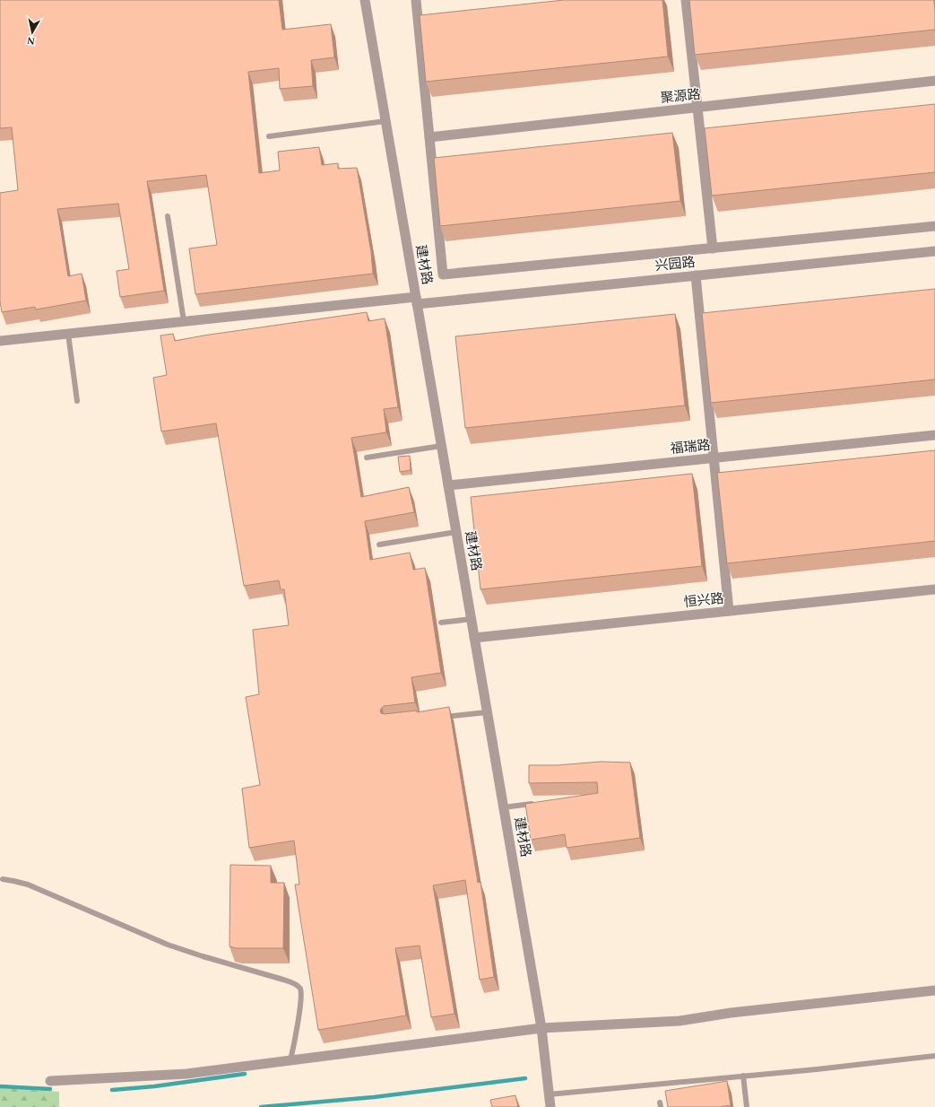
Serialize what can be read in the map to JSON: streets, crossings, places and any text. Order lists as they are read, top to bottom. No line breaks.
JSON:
{"streets":{"street":["聚源路","兴园路","建材路","福瑞路","恒兴路"]},"crossings":[["兴园路","建材路"],["建材路","福瑞路"],["建材路","恒兴路"]],"north":"bottom"}
